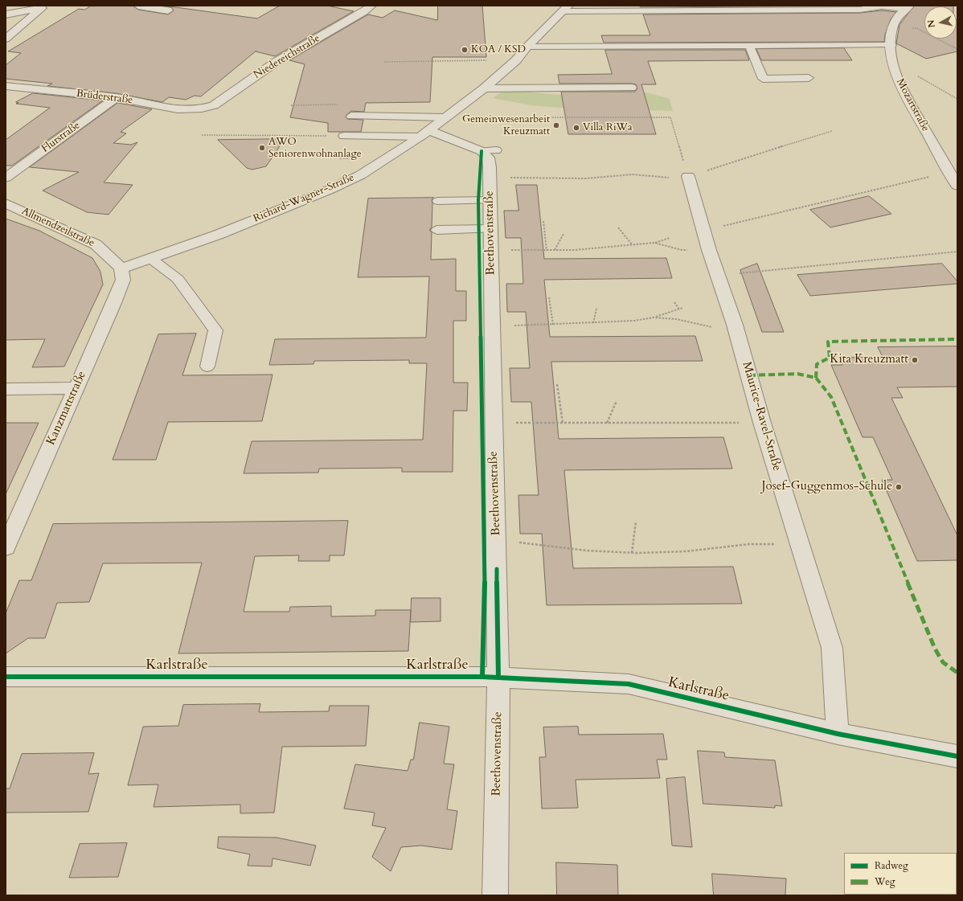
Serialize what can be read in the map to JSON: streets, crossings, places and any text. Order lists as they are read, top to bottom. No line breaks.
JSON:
{"streets":{"street":["Niedereichstraße","Brüderstraße","Mozartstraße","Flurstraße","Richard-Wagner-Straße","Allmendzeilstraße","Beethovenstraße","Kanzmattstraße","Maurice-Ravel-Straße","Karlstraße"]},"crossings":[["Niedereichstraße","Brüderstraße"],["Brüderstraße","Flurstraße"],["Richard-Wagner-Straße","Allmendzeilstraße"],["Richard-Wagner-Straße","Beethovenstraße"],["Richard-Wagner-Straße","Kanzmattstraße"],["Allmendzeilstraße","Kanzmattstraße"],["Beethovenstraße","Karlstraße"],["Maurice-Ravel-Straße","Karlstraße"]],"places":["KOA / KSD","Gemeinwesenarbeit Kreuzmatt","Villa RiWa","AWO Seniorenwohnanlage","Kita Kreuzmatt","Josef-Guggenmos-Schule"],"legend":["Radweg","Weg"],"north":"left"}
